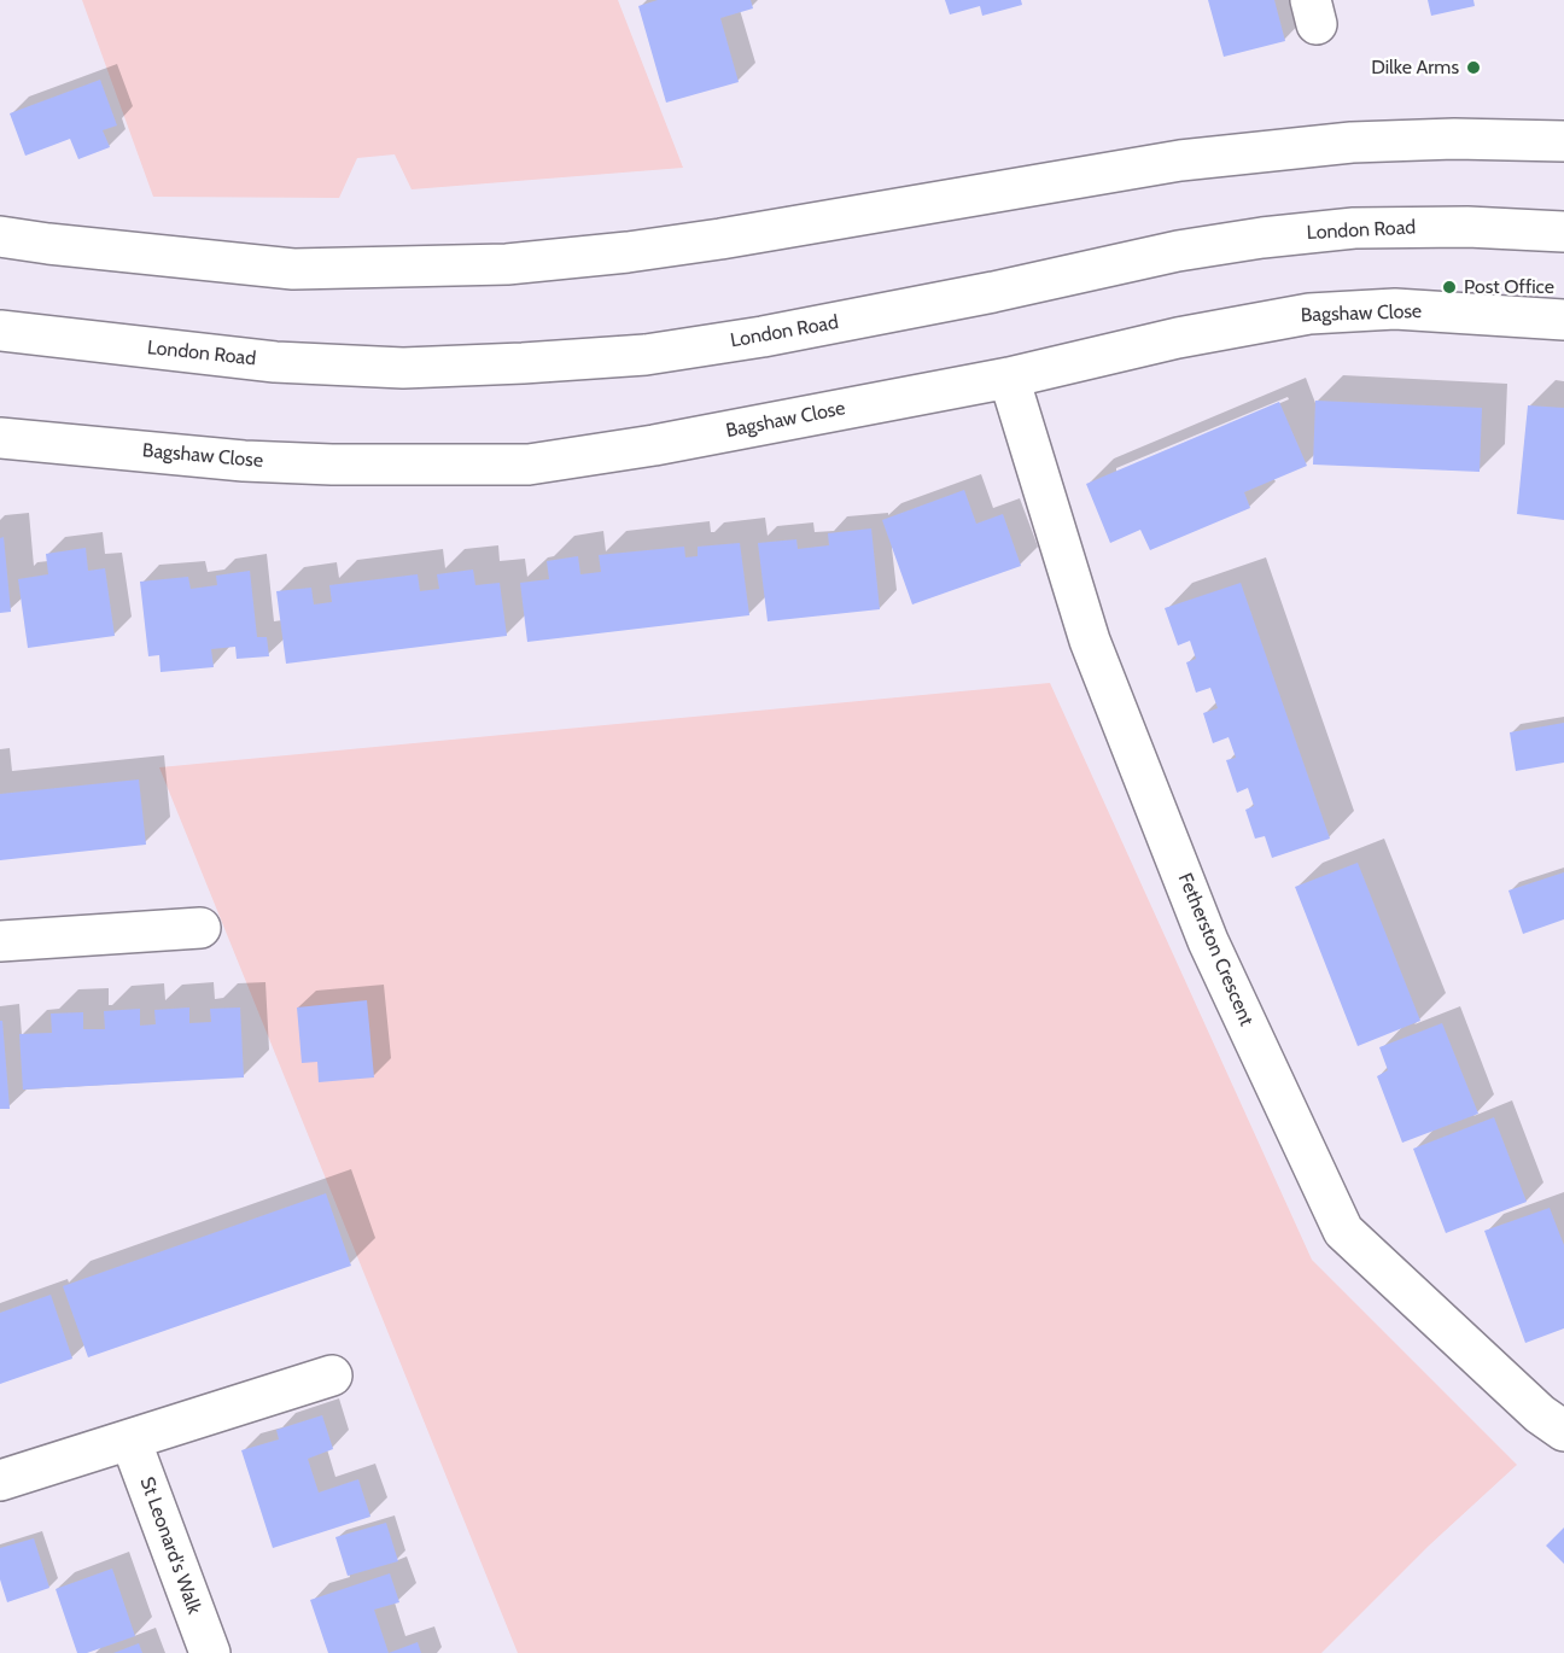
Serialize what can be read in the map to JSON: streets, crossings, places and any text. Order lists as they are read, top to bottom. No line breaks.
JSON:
{"streets":{"main road":["London Road","Bagshaw Close","Fetherston Crescent","St Leonard's Walk"]},"crossings":[["Bagshaw Close","Fetherston Crescent"]],"places":["Dilke Arms","Post Office"]}
